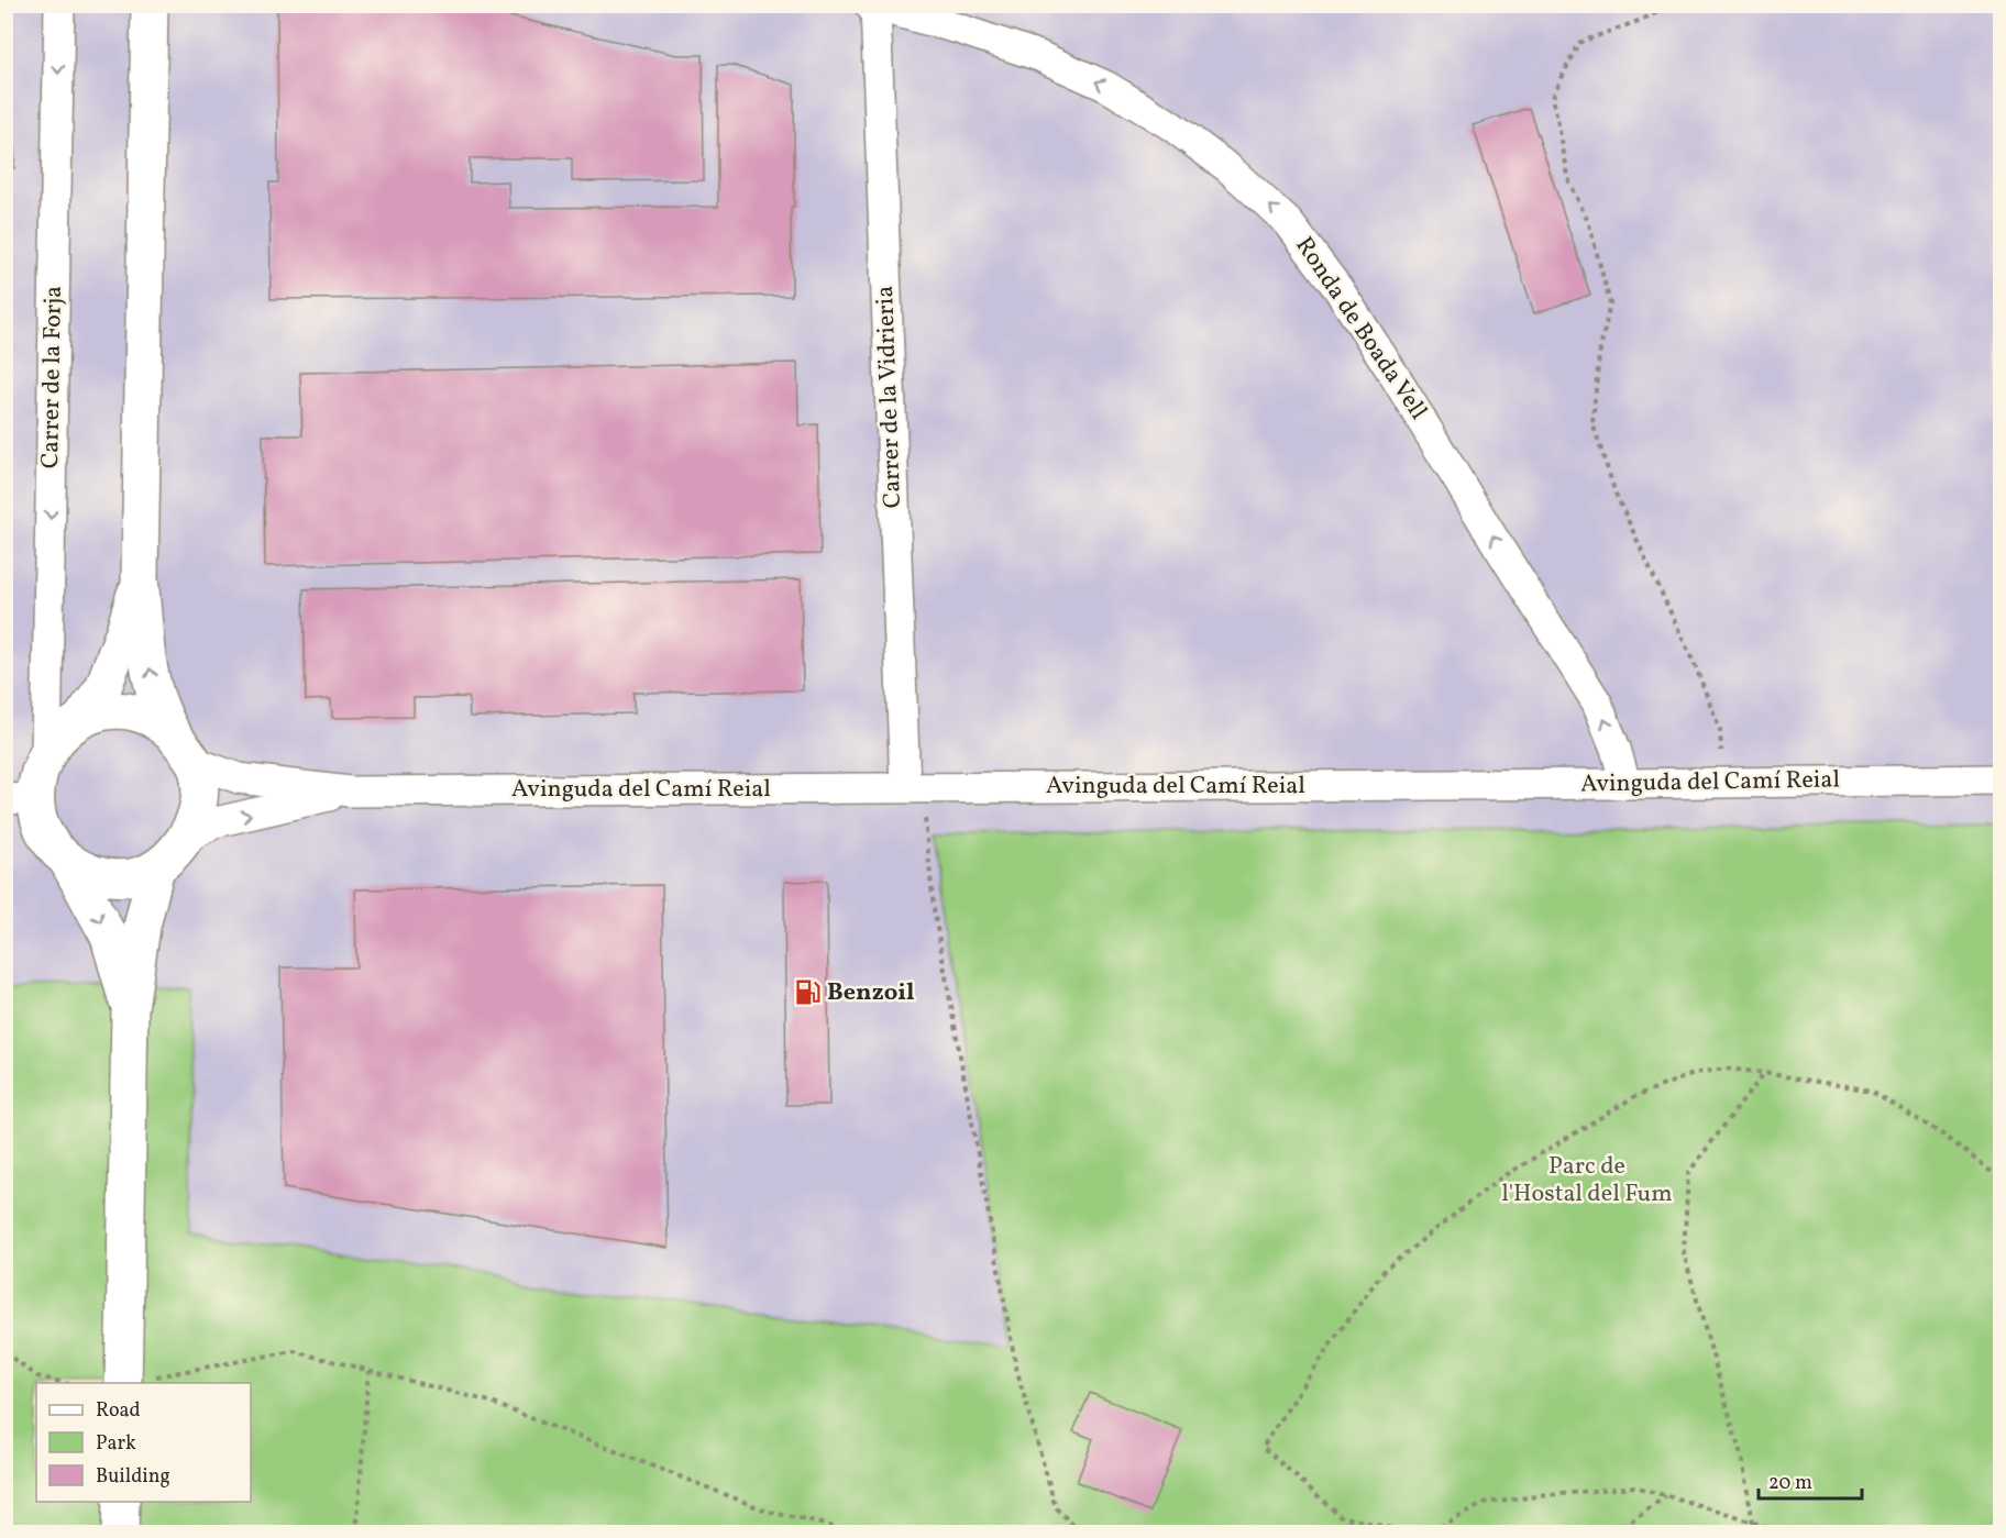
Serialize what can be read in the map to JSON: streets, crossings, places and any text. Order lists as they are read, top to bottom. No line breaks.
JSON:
{"streets":{"street":["Ronda de Boada Vell","Carrer de la Forja","Carrer de la Vidrieria","Avinguda del Camí Reial"]},"crossings":[["Ronda de Boada Vell","Carrer de la Vidrieria"],["Ronda de Boada Vell","Avinguda del Camí Reial"],["Carrer de la Forja","Avinguda del Camí Reial"],["Carrer de la Vidrieria","Avinguda del Camí Reial"]],"one_way":["Ronda de Boada Vell","Carrer de la Forja"],"parks":["Parc de l'Hostal del Fum"],"places":{"fuel station":["Benzoil"]},"legend":["Road","Park","Building"],"scale_bar":"20 m"}
